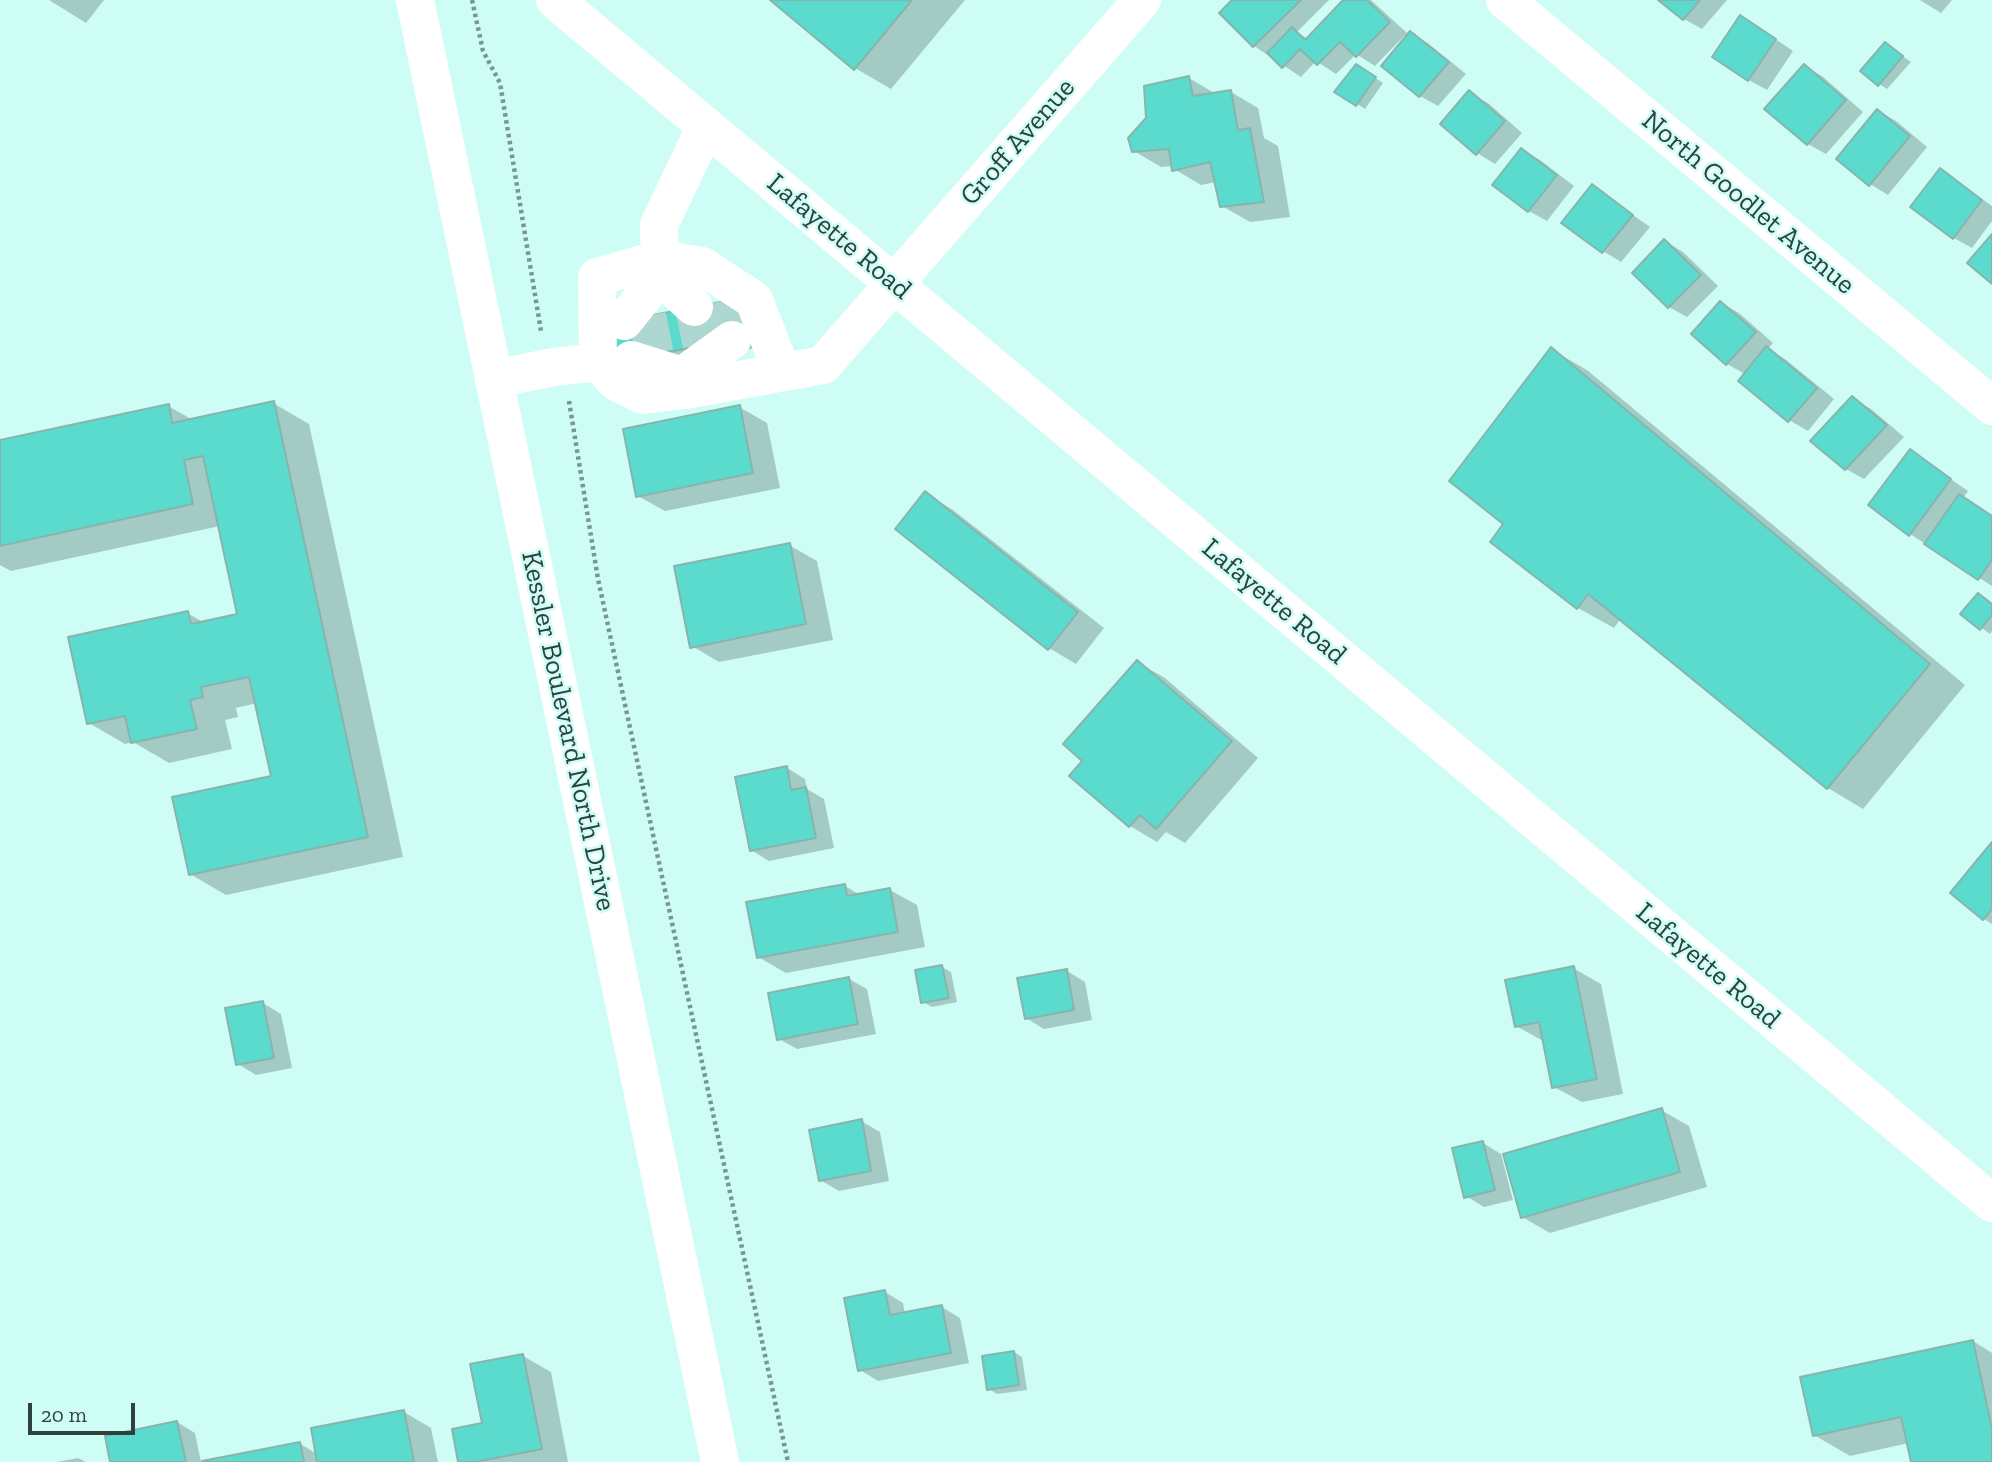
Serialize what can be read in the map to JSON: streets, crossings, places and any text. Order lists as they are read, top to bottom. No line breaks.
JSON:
{"streets":{"main road":["Groff Avenue","North Goodlet Avenue","Lafayette Road","Kessler Boulevard North Drive"]},"crossings":[["Groff Avenue","Lafayette Road"],["Groff Avenue","Kessler Boulevard North Drive"]],"scale_bar":"20 m"}
